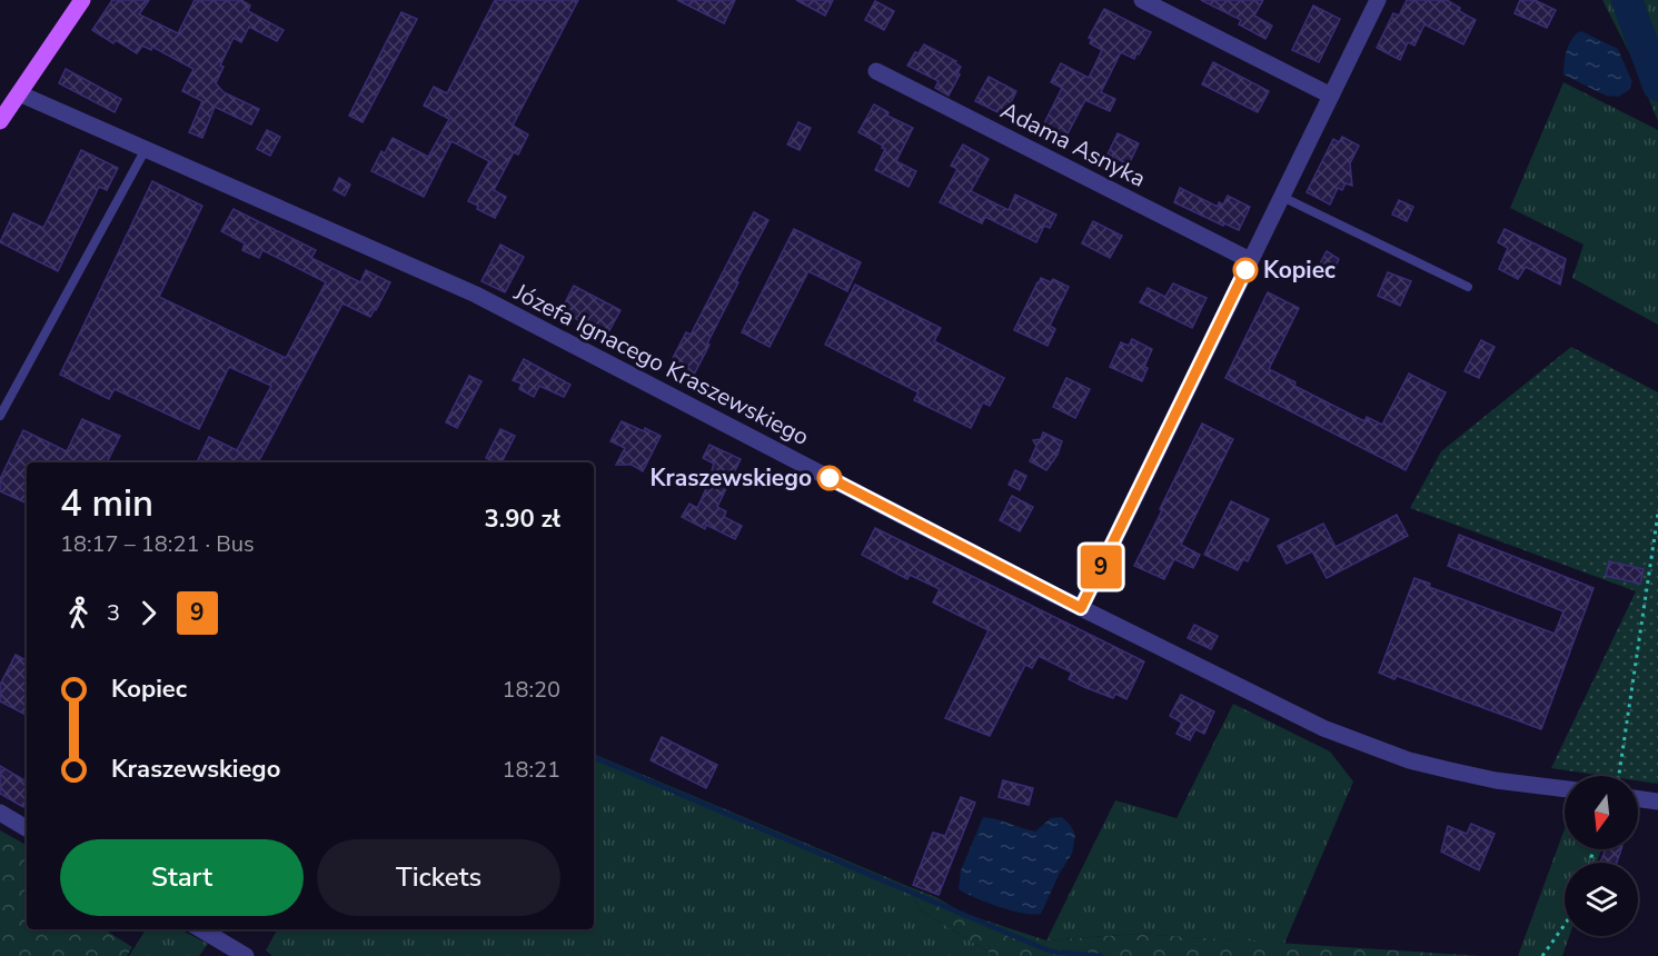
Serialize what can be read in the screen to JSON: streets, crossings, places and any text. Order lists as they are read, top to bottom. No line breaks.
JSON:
{"streets":{"street":["Adama Asnyka","Józefa Ignacego Kraszewskiego"]},"places":["Kopiec","Kraszewskiego"],"lines":["bus line 9"],"north":"bottom","page":{"on_map":"9","heading":["4 min","18:17 – 18:21 · Bus","3.90 zł"],"legs":["3","9"],"list":[{"name":"Kopiec","value":"18:20"},{"name":"Kraszewskiego","value":"18:21"}],"buttons":["Start","Tickets"]}}
